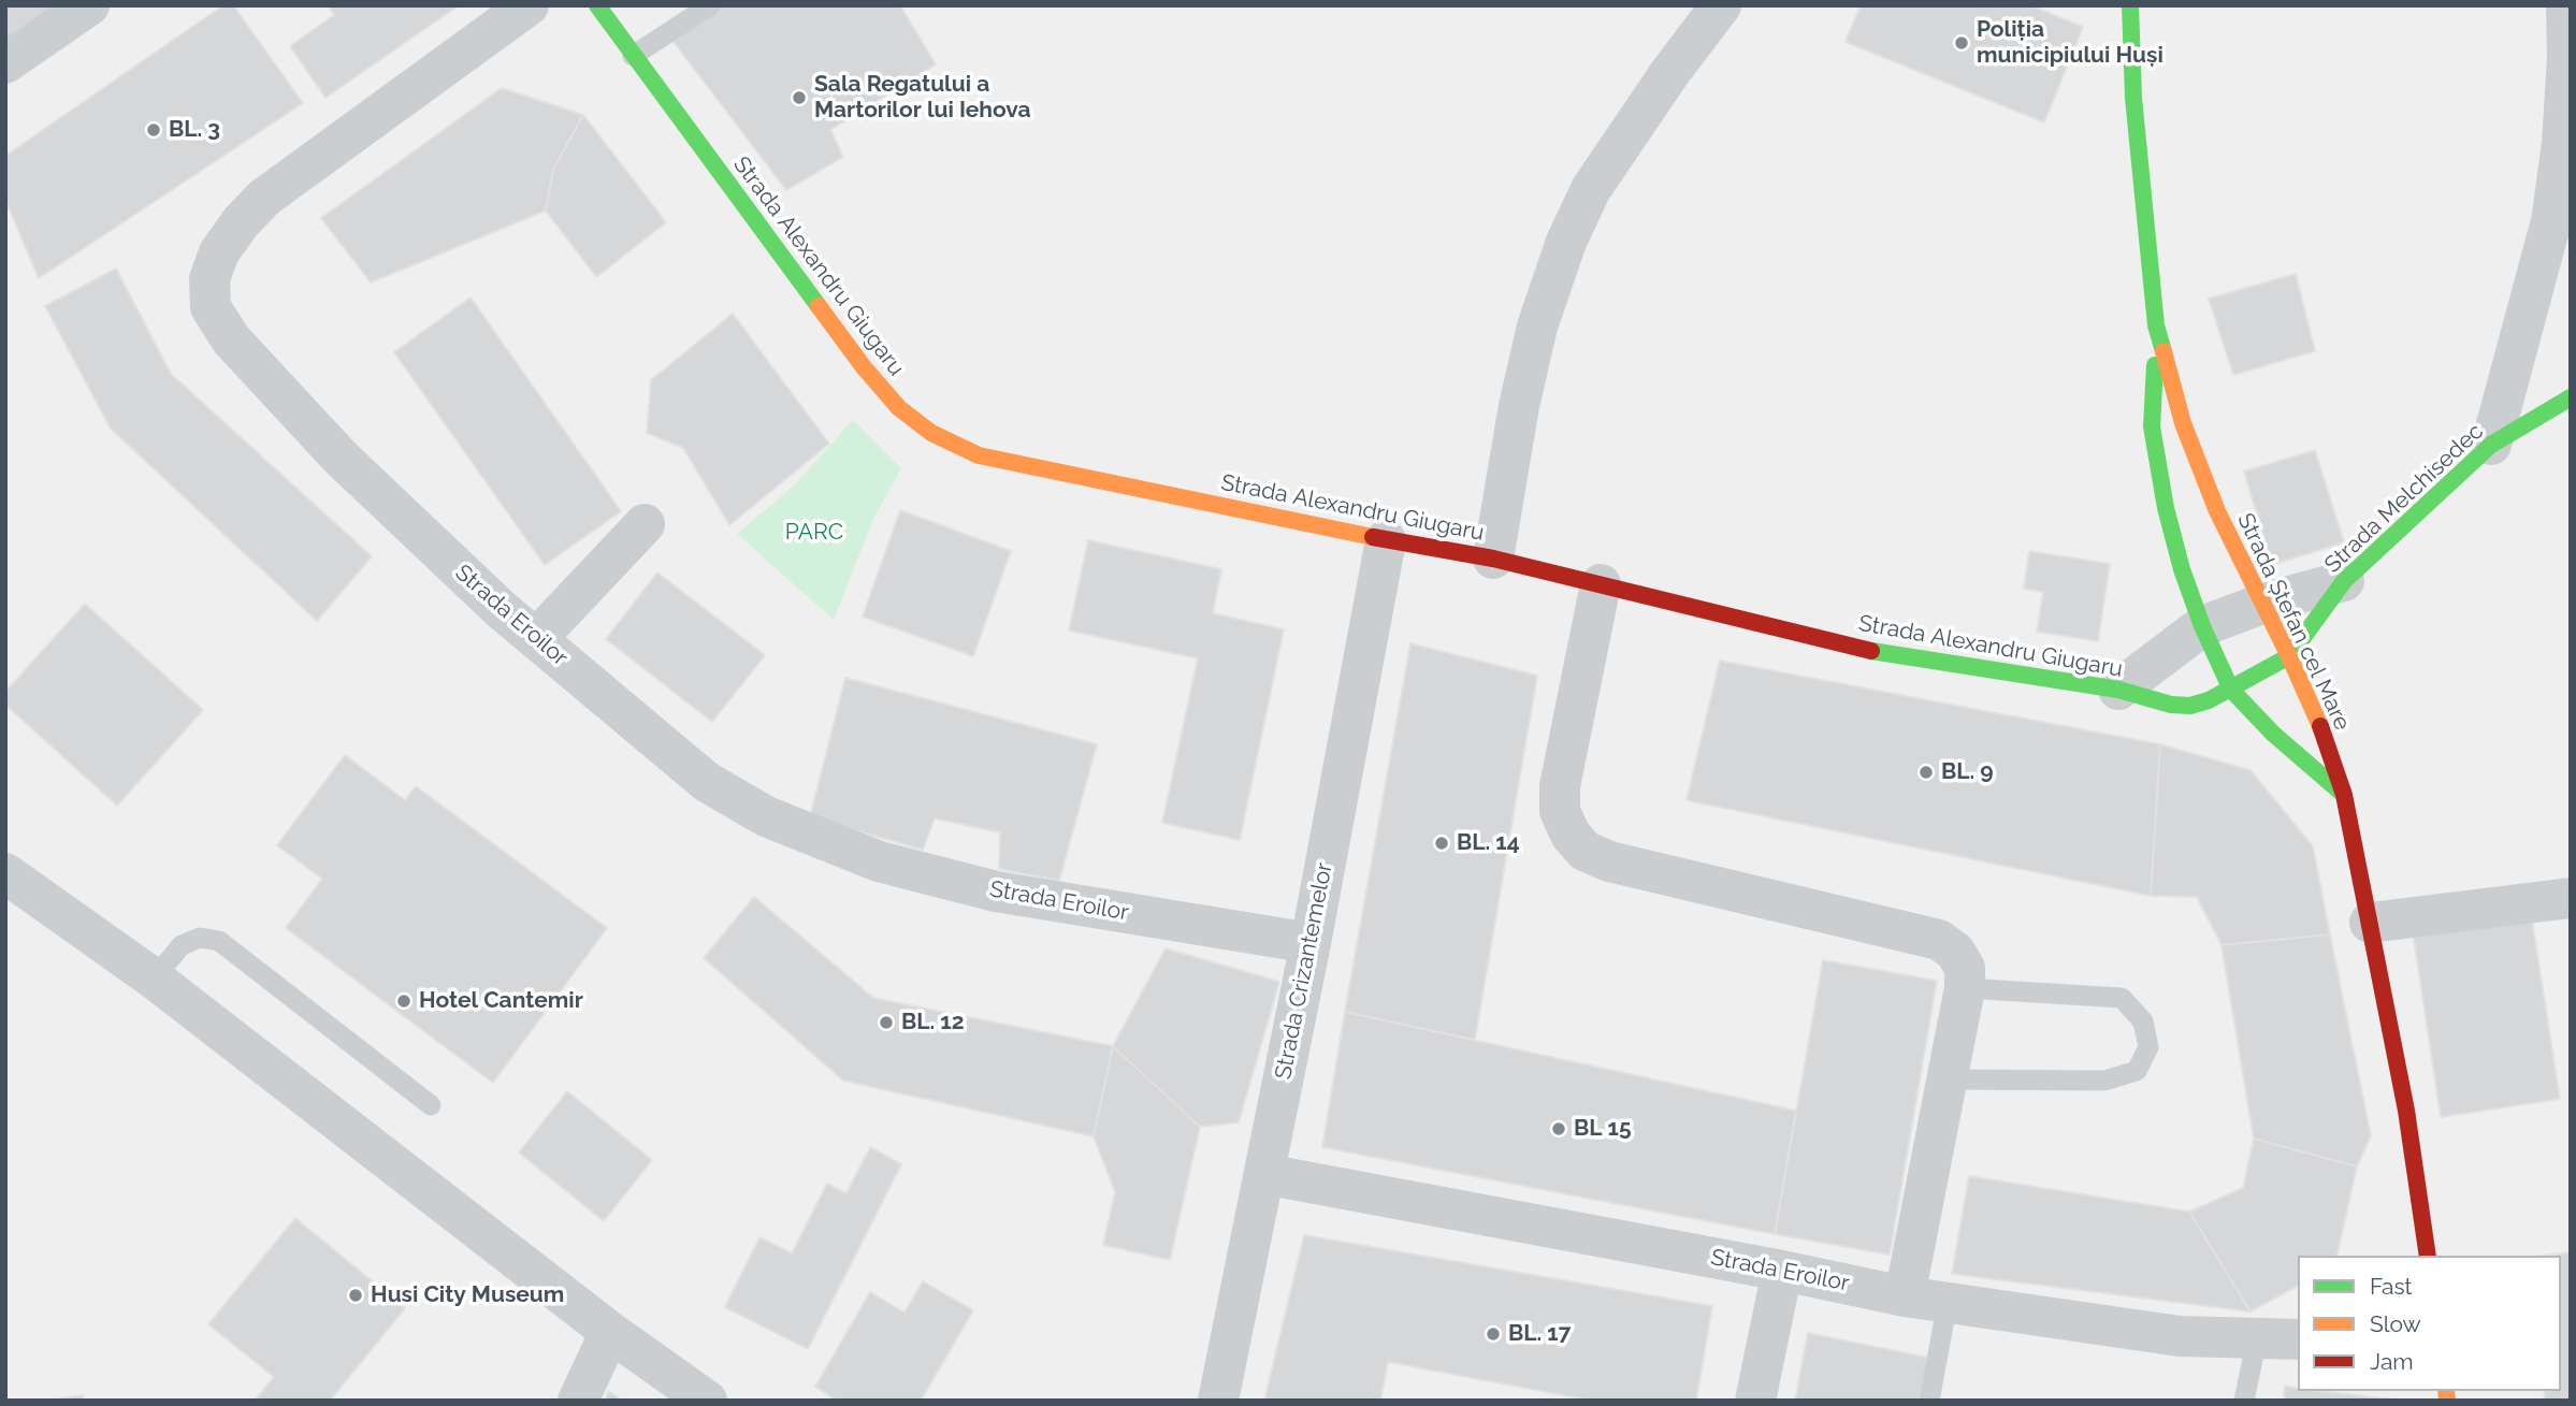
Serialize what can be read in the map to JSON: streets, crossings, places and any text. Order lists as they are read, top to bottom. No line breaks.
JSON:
{"streets":{"street":["Strada Alexandru Giugaru","Strada Melchisedec","Strada Eroilor","Strada Ștefan cel Mare","Strada Crizantemelor"]},"crossings":[["Strada Alexandru Giugaru","Strada Melchisedec"],["Strada Alexandru Giugaru","Strada Ștefan cel Mare"],["Strada Alexandru Giugaru","Strada Crizantemelor"],["Strada Melchisedec","Strada Ștefan cel Mare"],["Strada Eroilor","Strada Crizantemelor"]],"parks":["PARC"],"places":["Poliția municipiului Huși","Sala Regatului a Martorilor lui Iehova","BL. 3","BL. 9","BL. 14","Hotel Cantemir","BL. 12","BL 15","Husi City Museum","BL. 17"],"legend":["Fast","Slow","Jam"]}
